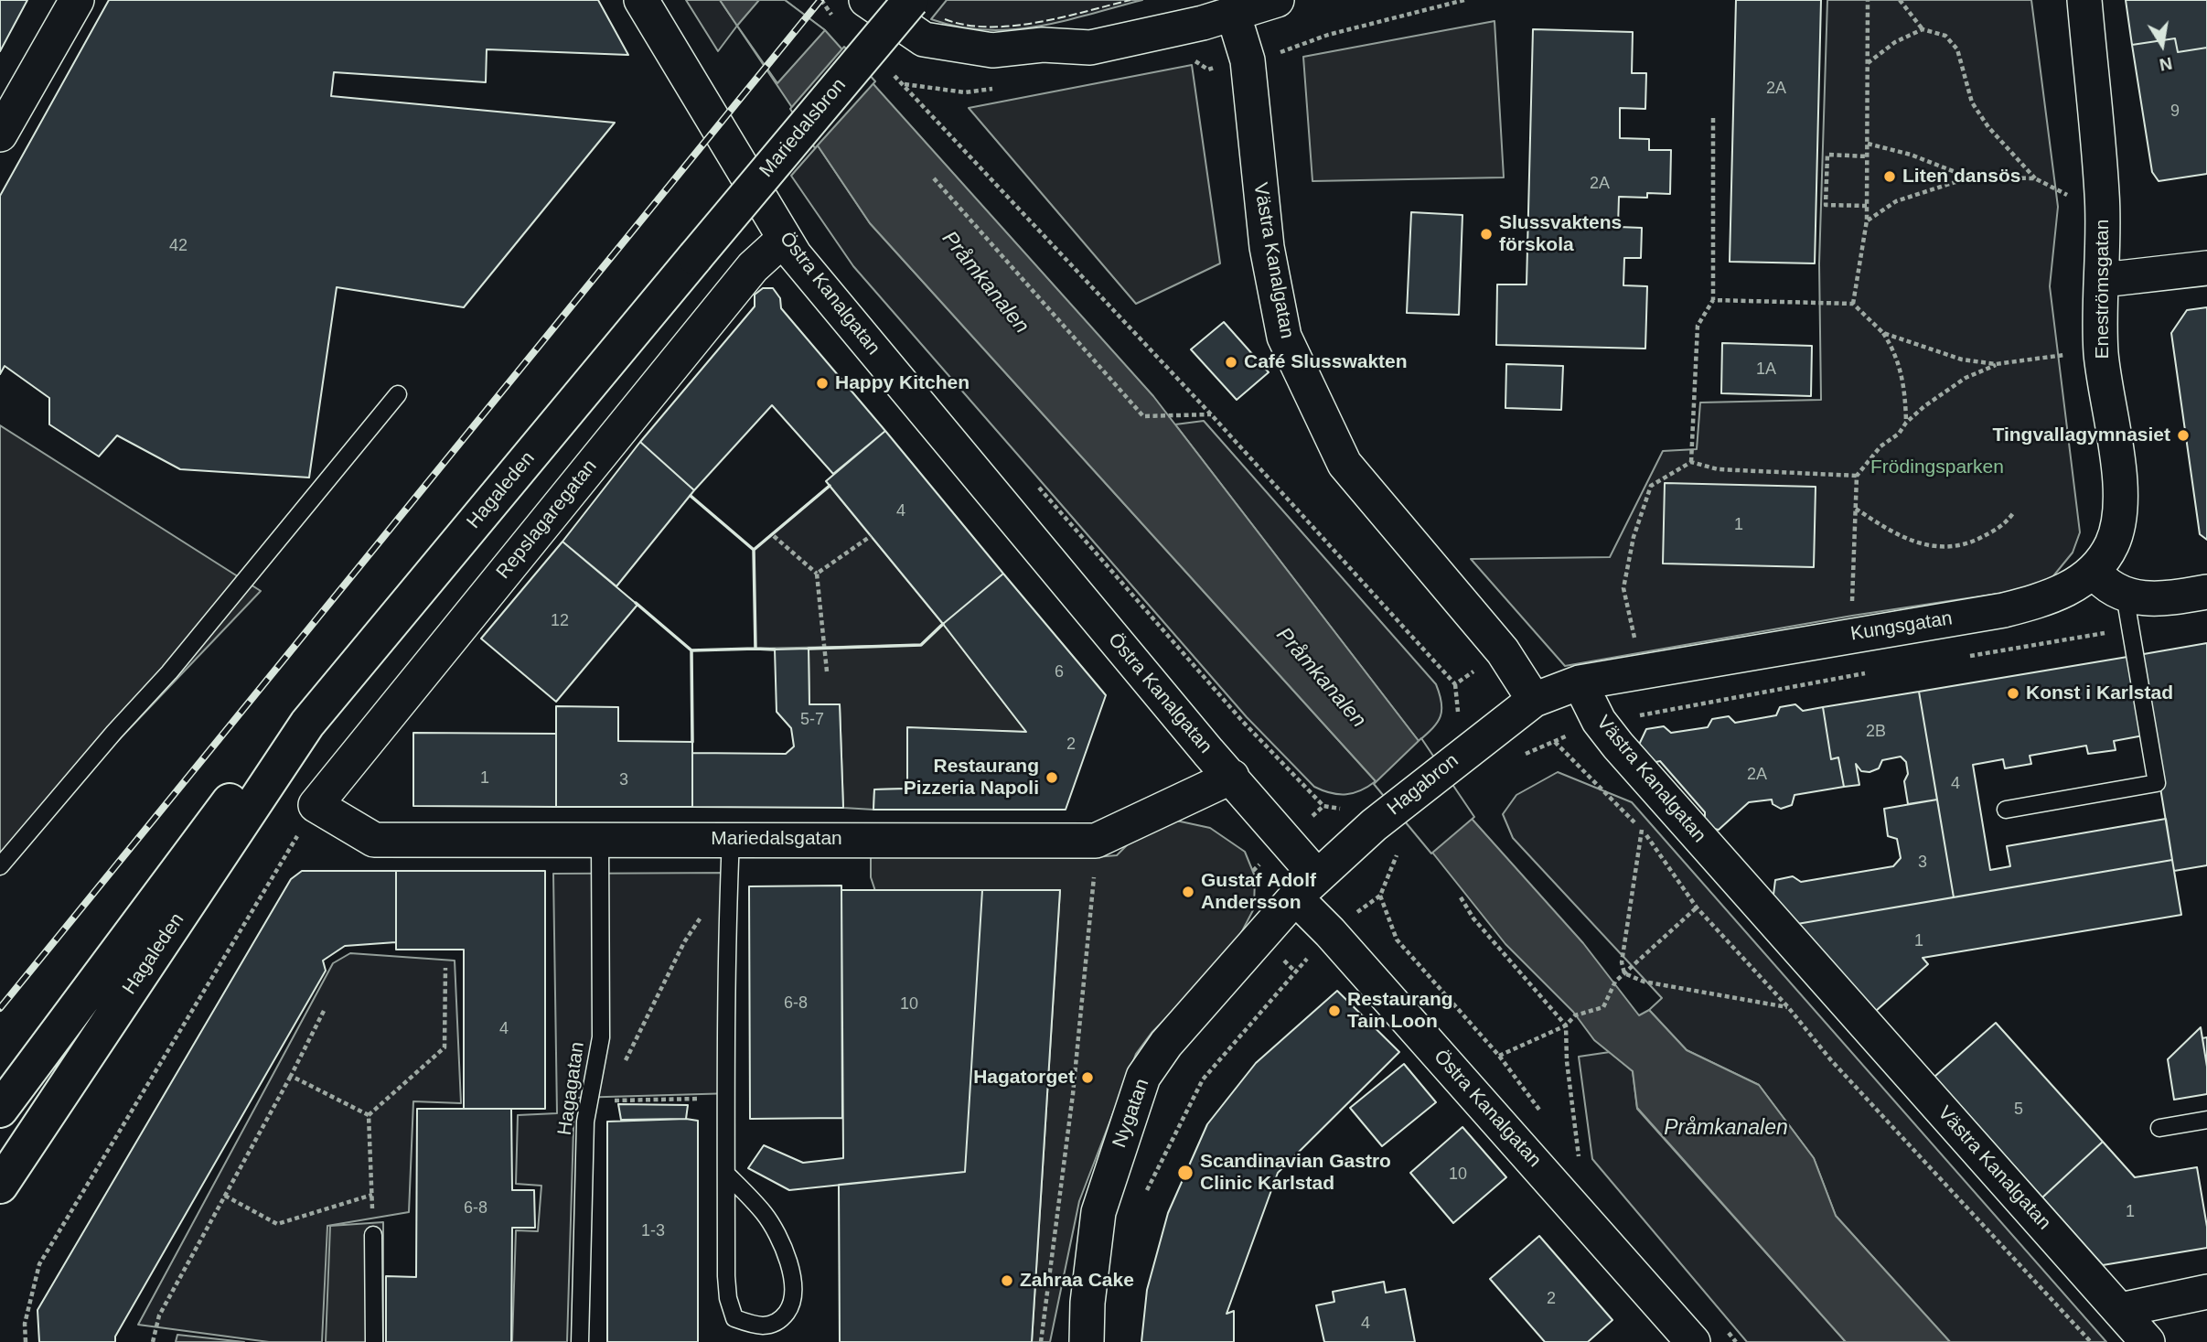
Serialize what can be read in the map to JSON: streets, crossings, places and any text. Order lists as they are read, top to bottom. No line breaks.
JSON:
{"streets":{"street":["Mariedalsbron","Västra Kanalgatan","Eneströmsgatan","Östra Kanalgatan","Hagaleden","Repslagaregatan","Kungsgatan","Hagabron","Mariedalsgatan","Nygatan"],"lane":["Hagagatan"]},"crossings":[["Mariedalsbron","Hagaleden"],["Västra Kanalgatan","Kungsgatan"],["Västra Kanalgatan","Hagabron"],["Eneströmsgatan","Kungsgatan"],["Östra Kanalgatan","Repslagaregatan"],["Östra Kanalgatan","Hagabron"],["Östra Kanalgatan","Mariedalsgatan"],["Östra Kanalgatan","Nygatan"],["Repslagaregatan","Mariedalsgatan"],["Hagabron","Nygatan"],["Mariedalsgatan","Hagagatan"]],"water":["Pråmkanalen"],"parks":["Frödingsparken"],"places":["Liten dansös","Slussvaktens förskola","Café Slusswakten","Happy Kitchen","Tingvallagymnasiet","Konst i Karlstad","Restaurang Pizzeria Napoli","Gustaf Adolf Andersson","Restaurang Tain Loon","Hagatorget","Scandinavian Gastro Clinic Karlstad","Zahraa Cake"],"house_numbers":["2A","9","2A","42","1A","4","1","12","6","5-7","2B","2","2A","1","3","4","3","1","6-8","10","4","5","10","6-8","1","1-3","2","4"],"north":"bottom"}
